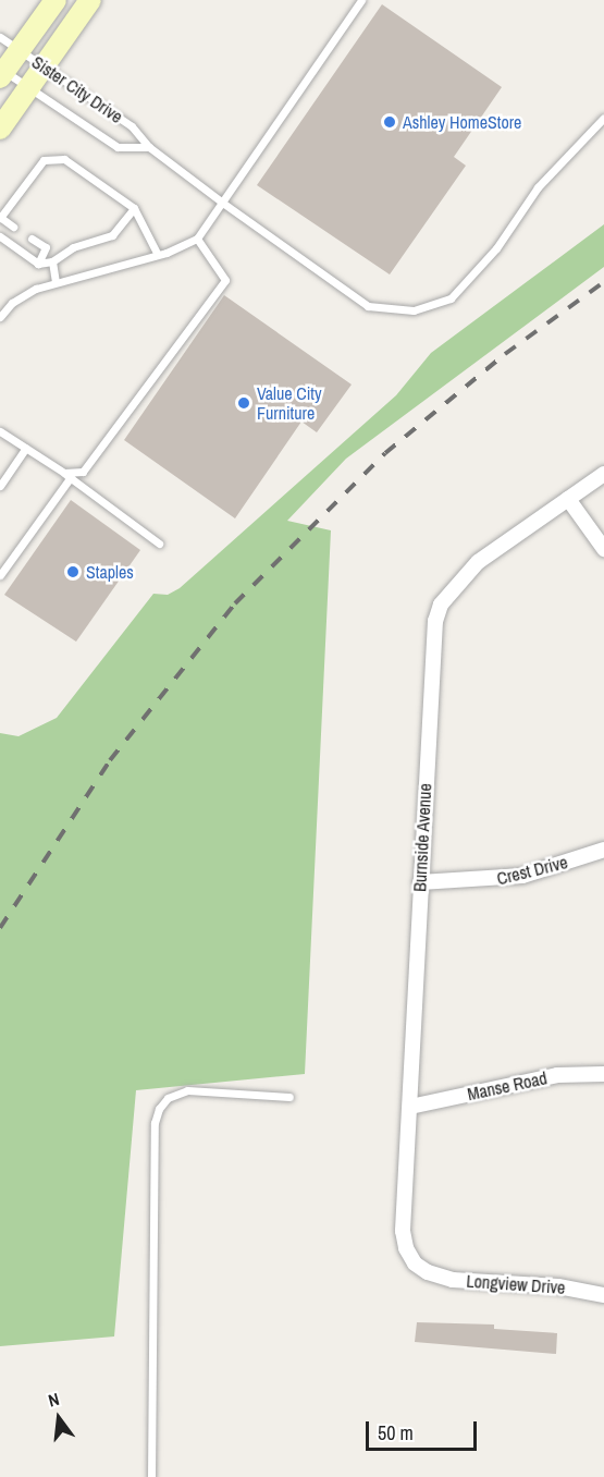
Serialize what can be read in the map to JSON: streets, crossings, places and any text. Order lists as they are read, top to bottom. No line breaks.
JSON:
{"streets":{"street":["Burnside Avenue","Crest Drive","Manse Road","Longview Drive"],"lane":["Sister City Drive"]},"crossings":[["Burnside Avenue","Crest Drive"],["Burnside Avenue","Manse Road"],["Burnside Avenue","Longview Drive"]],"places":["Ashley HomeStore","Value City Furniture","Staples"],"scale_bar":"50 m","north":"top"}
